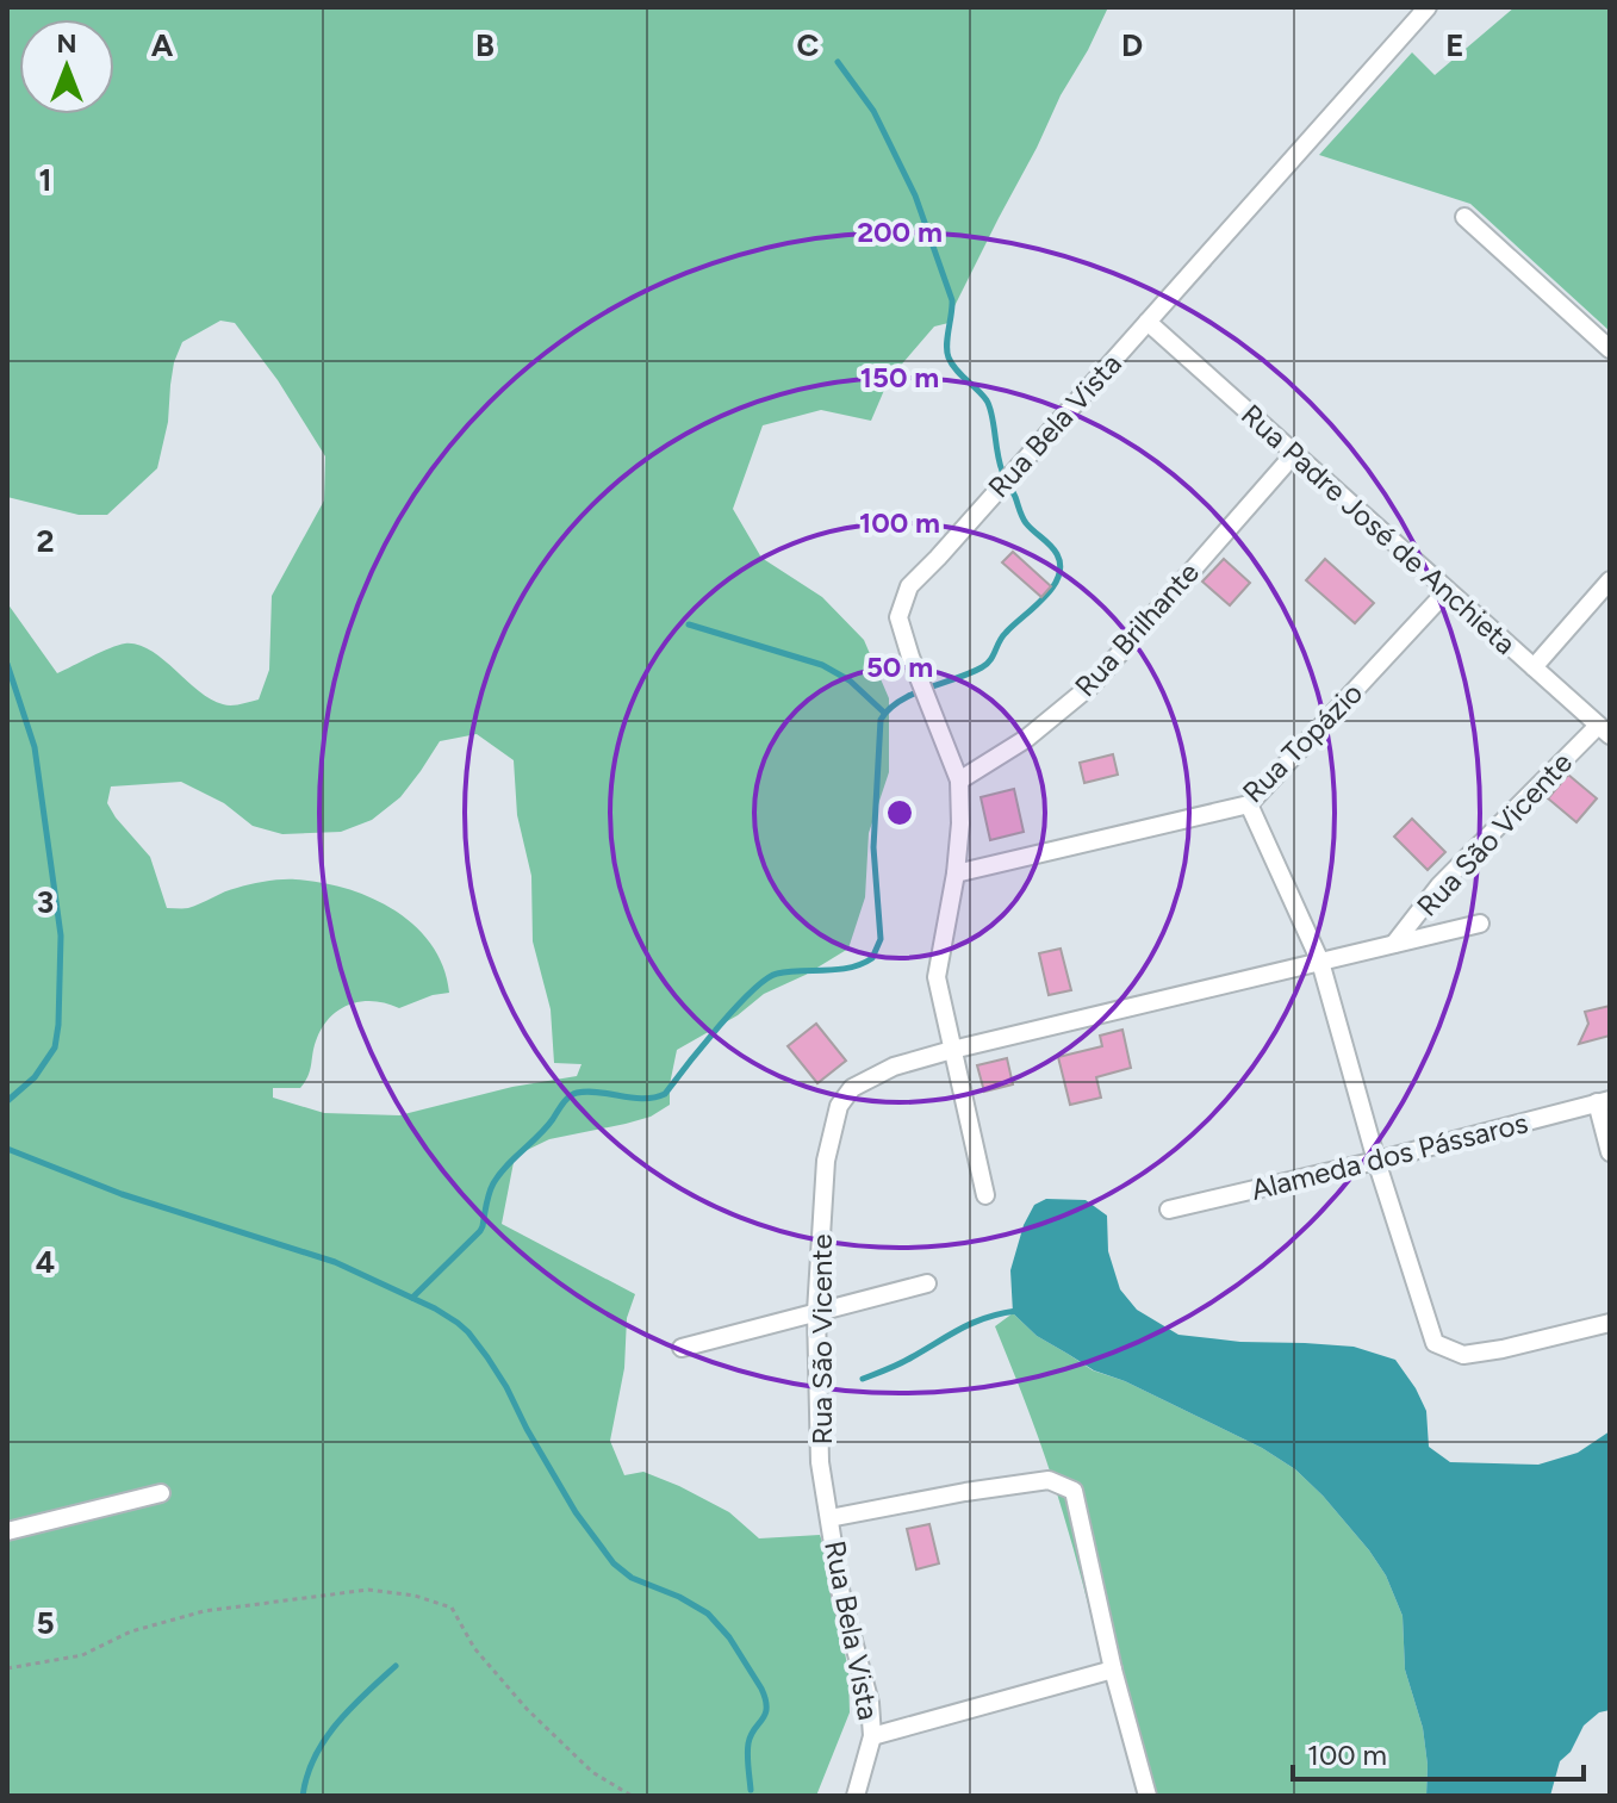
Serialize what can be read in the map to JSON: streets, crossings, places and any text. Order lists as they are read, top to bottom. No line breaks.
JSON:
{"streets":{"street":["Rua Bela Vista","Rua Padre José de Anchieta","Rua Brilhante","Rua Topázio","Rua São Vicente","Alameda dos Pássaros"]},"crossings":[["Rua Bela Vista","Rua Padre José de Anchieta"],["Rua Bela Vista","Rua Brilhante"],["Rua Bela Vista","Rua Topázio"],["Rua Bela Vista","Rua São Vicente"],["Rua Padre José de Anchieta","Rua Brilhante"],["Rua Padre José de Anchieta","Rua Topázio"],["Rua Padre José de Anchieta","Rua São Vicente"]],"scale_bar":"100 m","north":"top","grid":{"columns":["A","B","C","D","E"],"rows":["1","2","3","4","5"]},"rings":["200 m","150 m","100 m","50 m"]}
